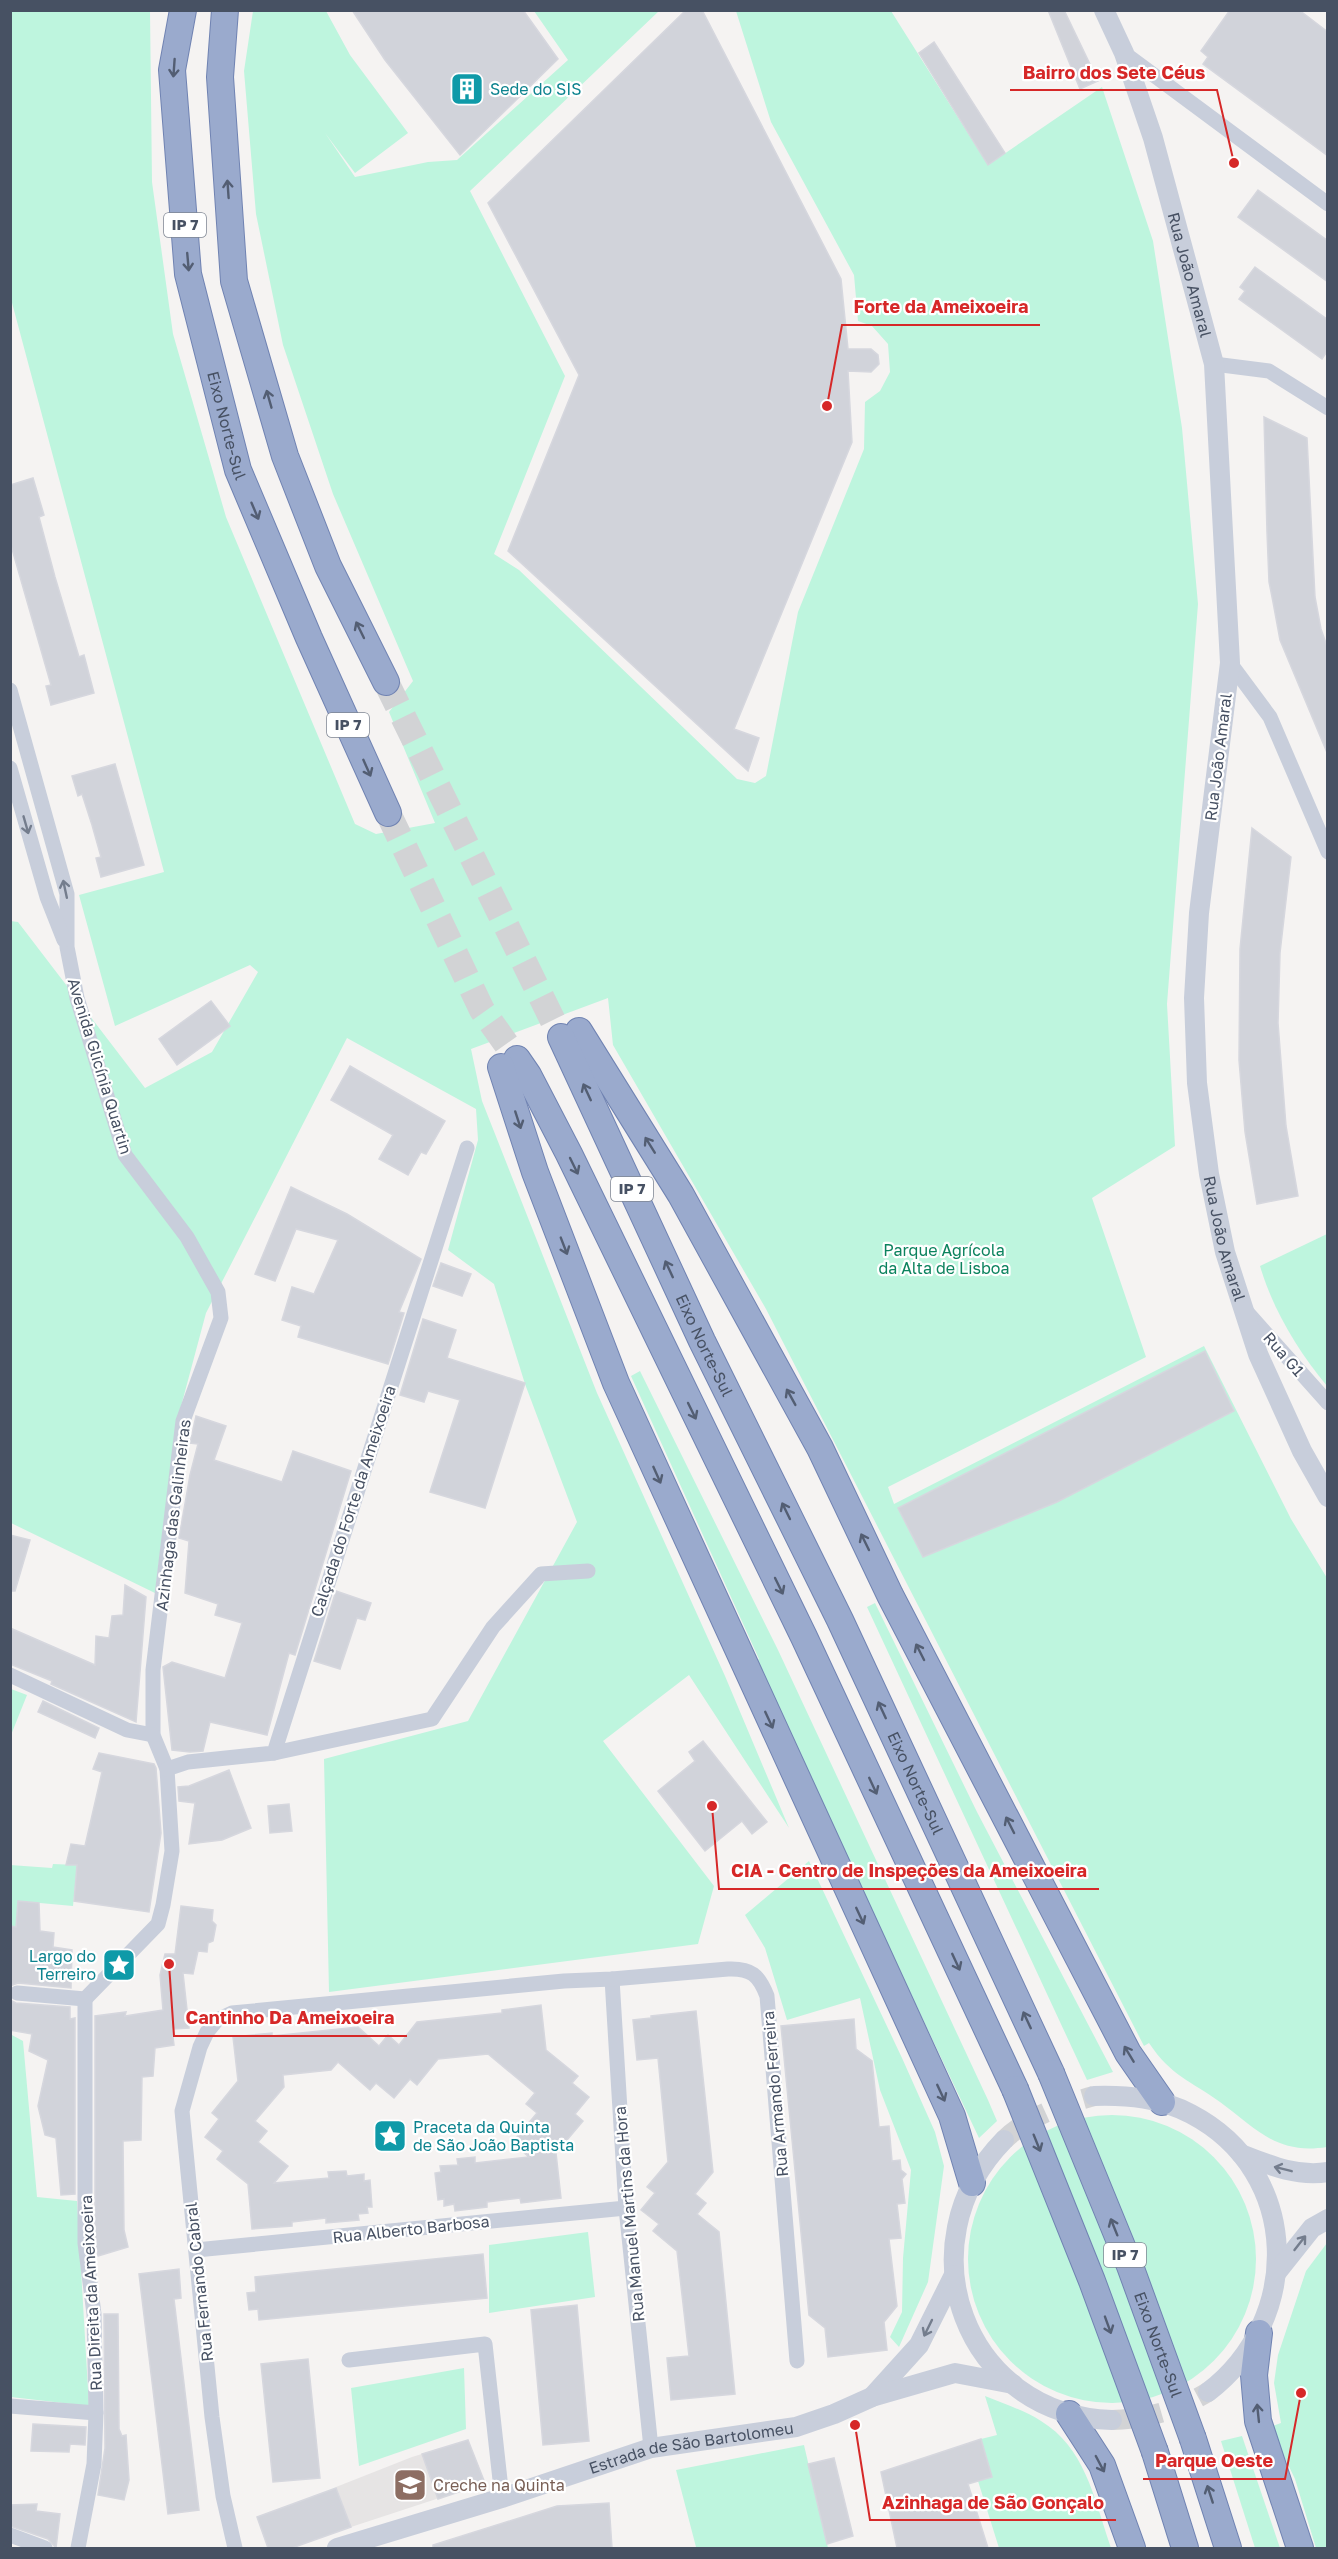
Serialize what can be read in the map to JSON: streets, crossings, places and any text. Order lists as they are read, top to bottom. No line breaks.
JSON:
{"streets":{"highway":["IP 7","Eixo Norte-Sul"],"street":["Rua João Amaral","Avenida Glicínia Quartin","Rua G1","Calçada do Forte da Ameixoeira","Azinhaga das Galinheiras","Rua Armando Ferreira","Rua Manuel Martins da Hora","Rua Alberto Barbosa","Rua Fernando Cabral","Rua Direita da Ameixoeira","Estrada de São Bartolomeu"]},"crossings":[["Rua João Amaral","Rua G1"],["Avenida Glicínia Quartin","Azinhaga das Galinheiras"],["Rua Armando Ferreira","Rua Manuel Martins da Hora"],["Rua Armando Ferreira","Rua Fernando Cabral"],["Rua Manuel Martins da Hora","Rua Alberto Barbosa"],["Rua Manuel Martins da Hora","Estrada de São Bartolomeu"],["Rua Alberto Barbosa","Rua Fernando Cabral"]],"parks":["Parque Agrícola da Alta de Lisboa"],"places":{"building":["Sede do SIS"],"other":["Bairro dos Sete Céus","Forte da Ameixoeira","CIA - Centro de Inspeções da Ameixoeira","Cantinho Da Ameixoeira","Parque Oeste","Azinhaga de São Gonçalo"],"place":["Largo do Terreiro","Praceta da Quinta de São João Baptista"],"school or university":["Creche na Quinta"]}}
